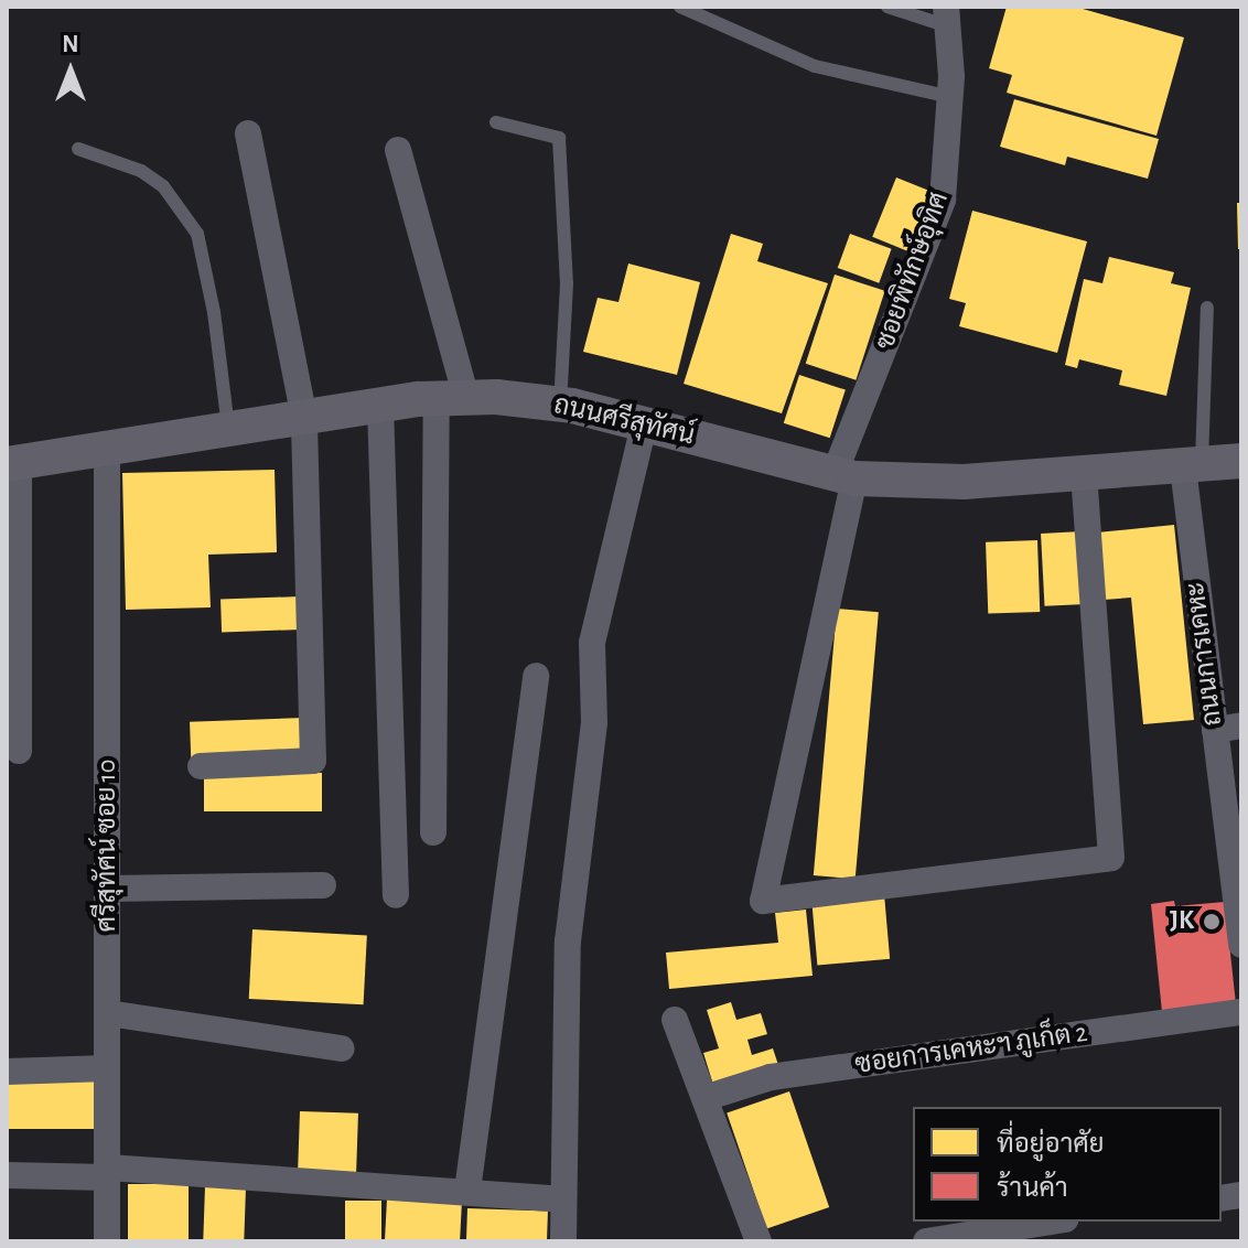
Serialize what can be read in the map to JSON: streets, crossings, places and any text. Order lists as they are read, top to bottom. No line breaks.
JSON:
{"streets":{"street":["ซอยพิทักษ์อุทิศ","ถนนศรีสุทัศน์","ถนนการเคหะ","ศรีสุทัศน์ ซอย 10","ซอยการเคหะฯ ภูเก็ต 2"]},"crossings":[["ซอยพิทักษ์อุทิศ","ถนนศรีสุทัศน์"],["ถนนศรีสุทัศน์","ถนนการเคหะ"],["ถนนศรีสุทัศน์","ศรีสุทัศน์ ซอย 10"]],"places":["JK"],"legend":["ที่อยู่อาศัย","ร้านค้า"],"north":"top"}
